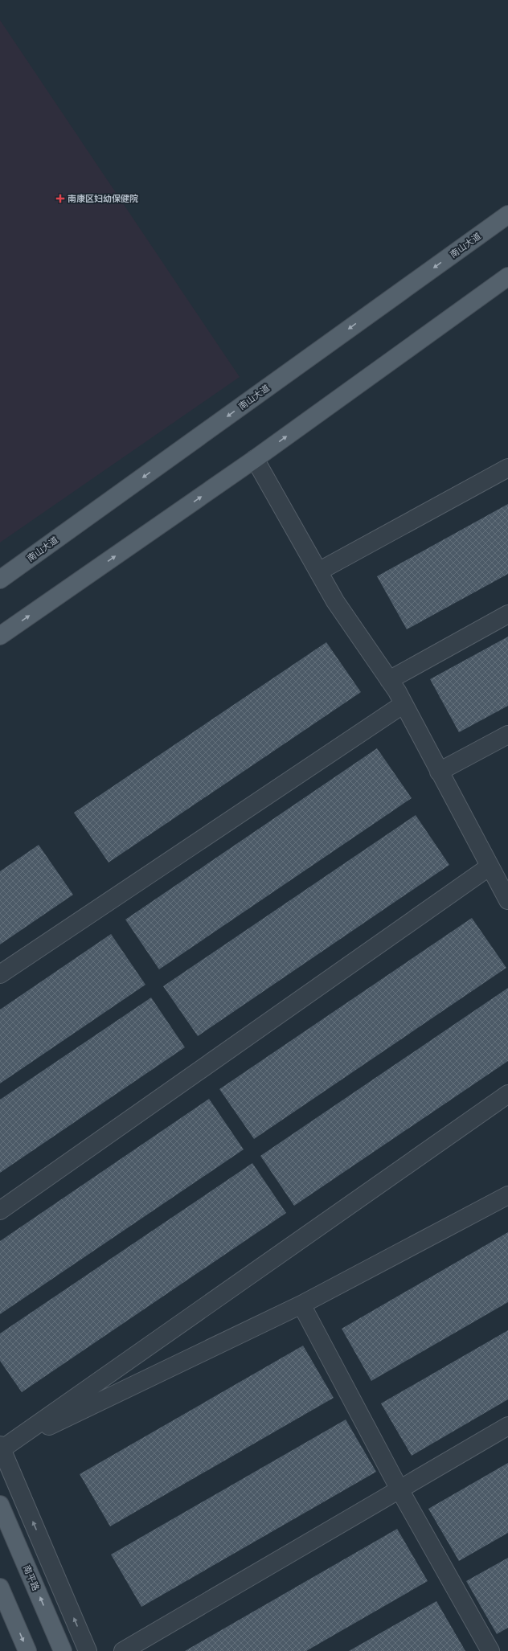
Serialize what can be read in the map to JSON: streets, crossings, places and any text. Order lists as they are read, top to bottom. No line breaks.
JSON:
{"streets":{"main road":["南山大道","南平路"]},"places":{"health":["南康区妇幼保健院"]}}
